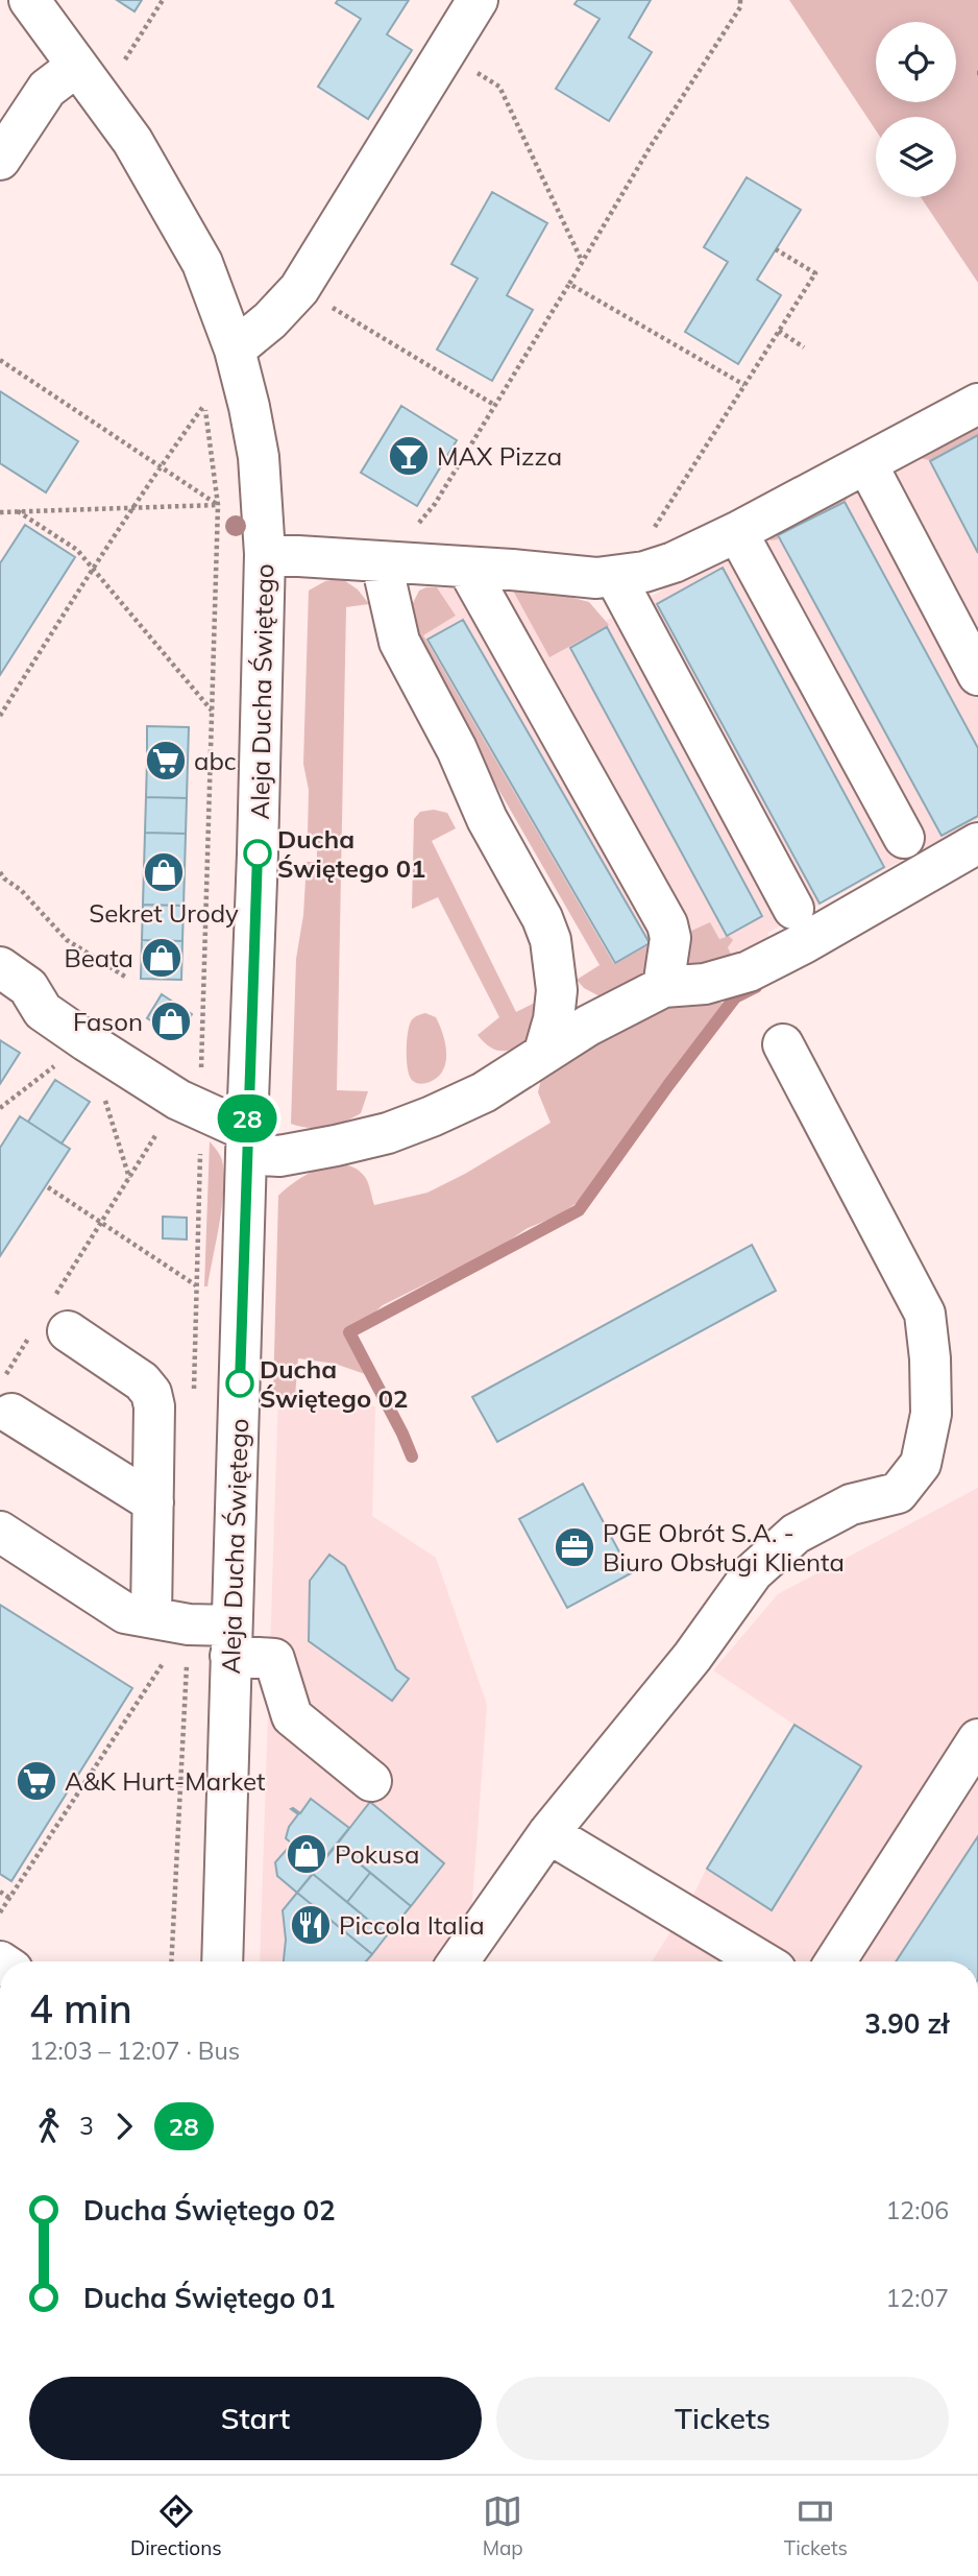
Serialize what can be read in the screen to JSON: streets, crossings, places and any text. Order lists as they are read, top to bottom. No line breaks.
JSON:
{"streets":{"street":["Aleja Ducha Świętego"]},"places":{"bar":["MAX Pizza"],"supermarket":["abc","A&K Hurt-Market"],"other":["Ducha Świętego 01","Ducha Świętego 02"],"shop":["Sekret Urody","Beata","Fason","Pokusa"],"office":["PGE Obrót S.A. - Biuro Obsługi Klienta"],"restaurant":["Piccola Italia"]},"lines":["bus line 28"],"page":{"on_map":"28","heading":["4 min","12:03 – 12:07 · Bus","3.90 zł"],"legs":["3","28"],"list":[{"name":"Ducha Świętego 02","value":"12:06"},{"name":"Ducha Świętego 01","value":"12:07"}],"buttons":["Start","Tickets"],"tabs":["Directions","Map","Tickets"]}}
